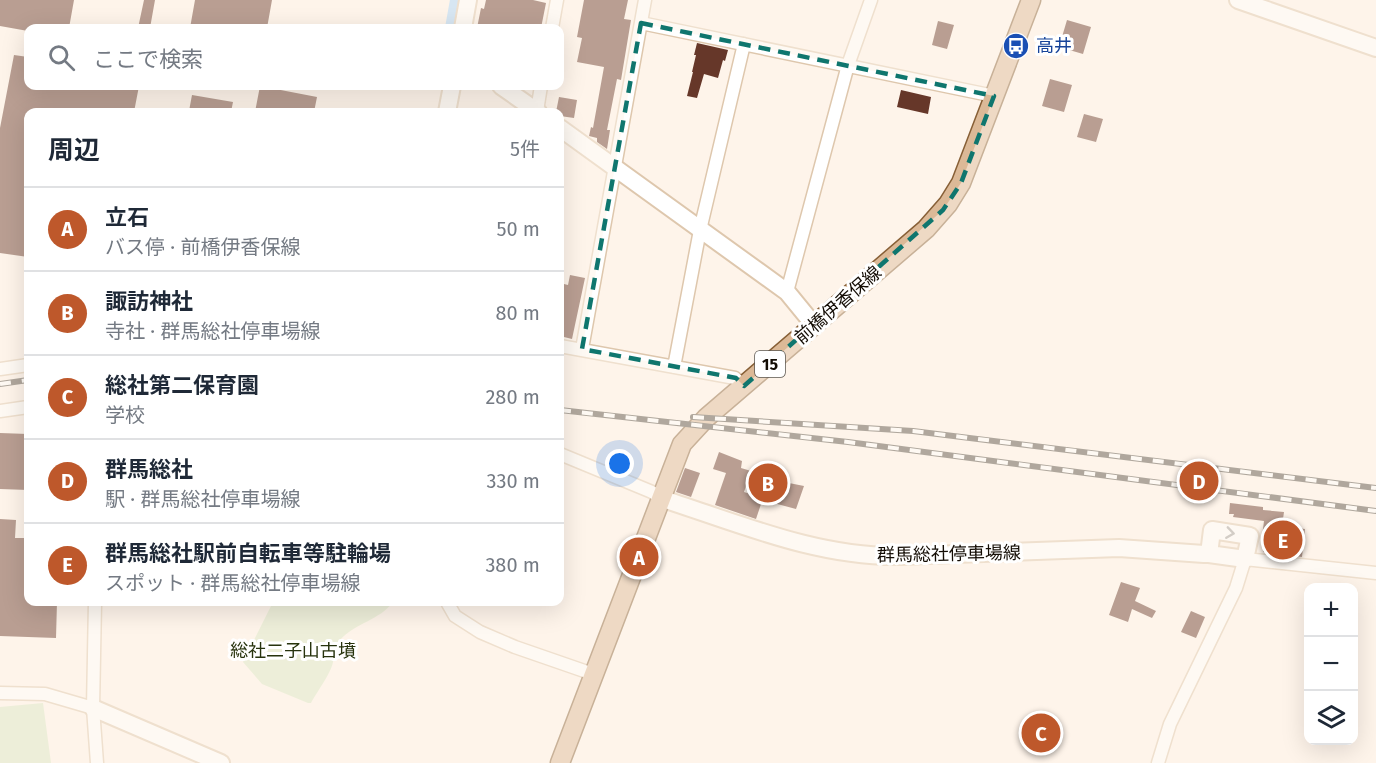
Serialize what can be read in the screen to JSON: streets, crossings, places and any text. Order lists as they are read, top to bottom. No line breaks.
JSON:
{"streets":{"main road":["前橋伊香保線","15"],"street":["群馬総社停車場線"]},"crossings":[["前橋伊香保線","群馬総社停車場線"]],"parks":["総社二子山古墳"],"places":{"bus stop":["高井"]},"page":{"search":"ここで検索","heading":["周辺","5件"],"list":[{"mark":"A","name":"立石","note":"バス停 · 前橋伊香保線","value":"50 m"},{"mark":"B","name":"諏訪神社","note":"寺社 · 群馬総社停車場線","value":"80 m"},{"mark":"C","name":"総社第二保育園","note":"学校","value":"280 m"},{"mark":"D","name":"群馬総社","note":"駅 · 群馬総社停車場線","value":"330 m"},{"mark":"E","name":"群馬総社駅前自転車等駐輪場","note":"スポット · 群馬総社停車場線","value":"380 m"}],"pins":["D","B","E","A","C"],"map_buttons":["+","−"]}}
